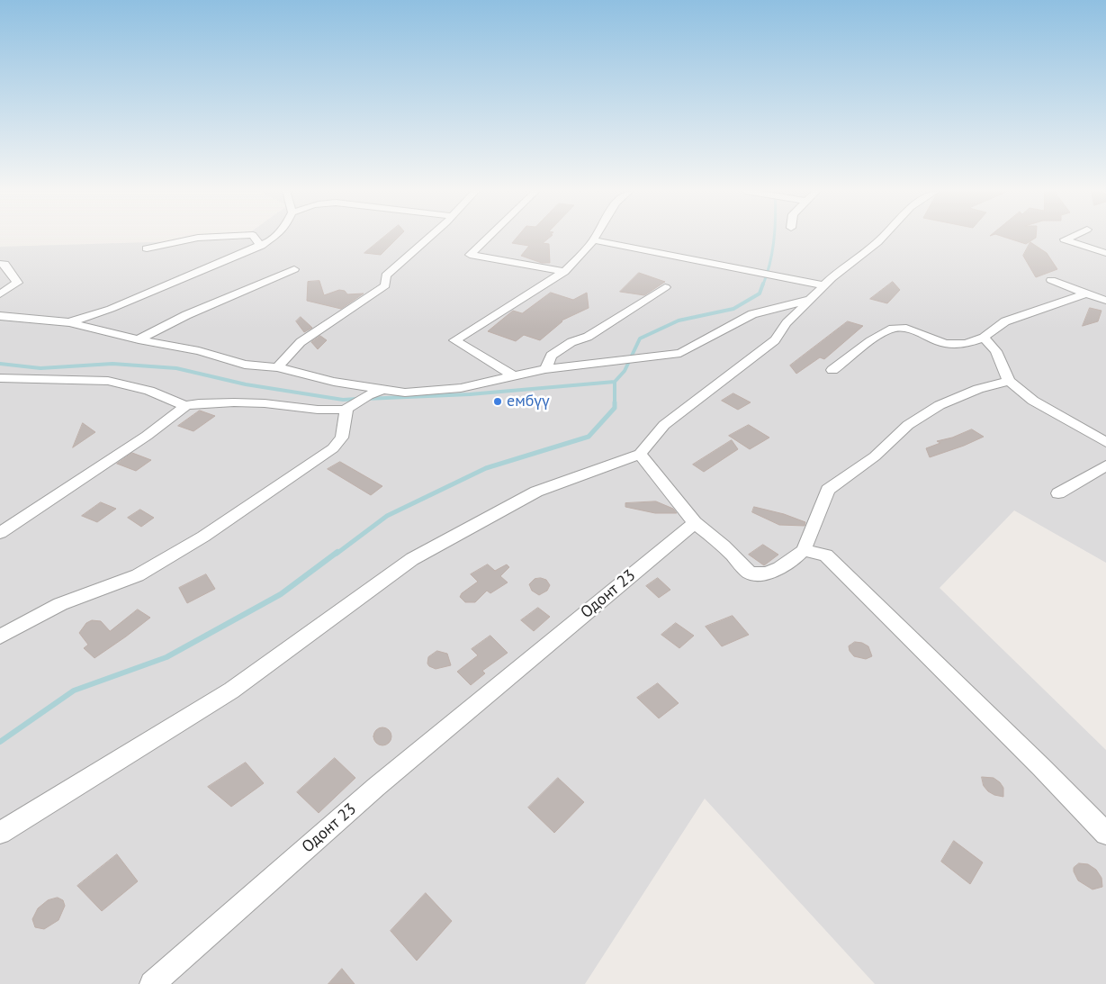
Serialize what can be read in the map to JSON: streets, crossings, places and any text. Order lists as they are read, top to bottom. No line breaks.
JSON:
{"streets":{"street":["Одонт 23"]},"places":["ембүү"]}
